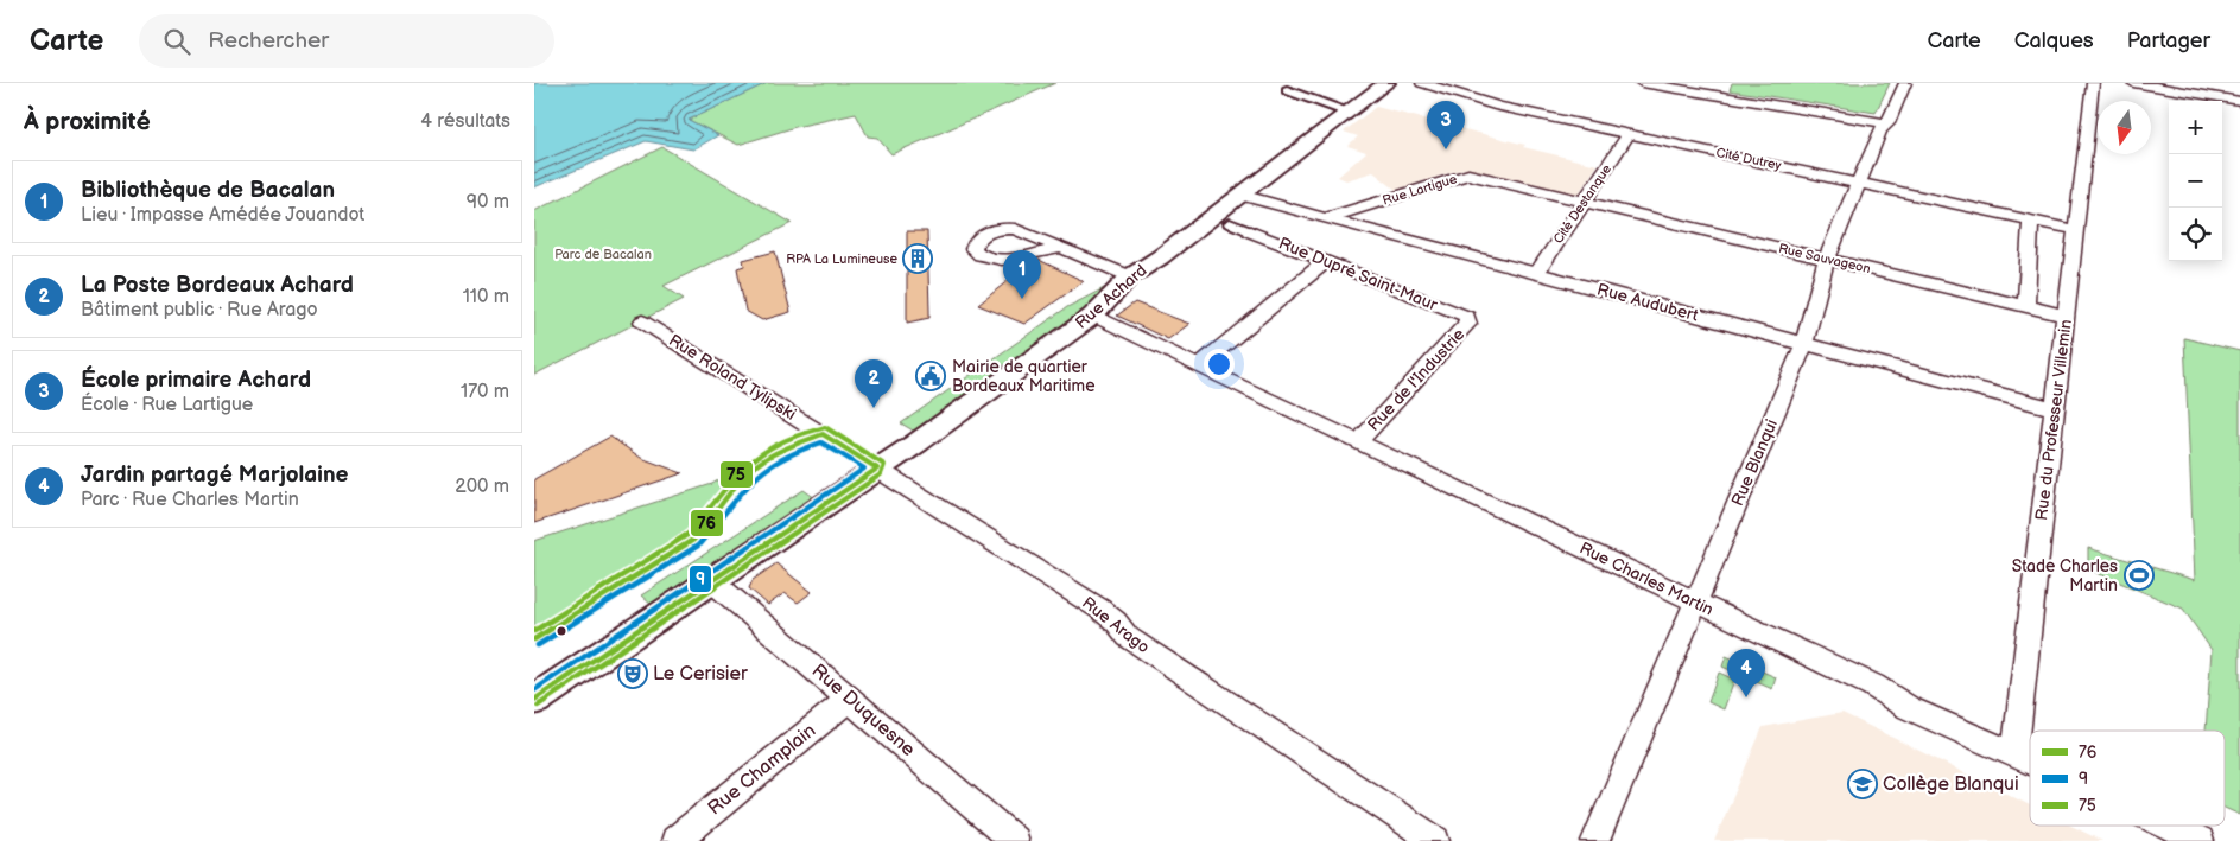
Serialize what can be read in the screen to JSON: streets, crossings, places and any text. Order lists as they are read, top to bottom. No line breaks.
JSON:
{"streets":{"street":["Cité Dutrey","Rue Lartigue","Cité Destanque","Rue Sauvageon","Rue Dupré Saint-Maur","Rue Achard","Rue Audubert","Rue Roland Tylipski","Rue de l'Industrie","Rue du Professeur Villemin","Rue Blanqui","Rue Charles Martin","Rue Arago","Rue Duquesne","Rue Champlain"]},"crossings":[["Cité Dutrey","Cité Destanque"],["Cité Dutrey","Rue du Professeur Villemin"],["Cité Dutrey","Rue Blanqui"],["Rue Lartigue","Cité Destanque"],["Rue Lartigue","Rue Sauvageon"],["Rue Lartigue","Rue Audubert"],["Cité Destanque","Rue Sauvageon"],["Cité Destanque","Rue Audubert"],["Rue Sauvageon","Rue du Professeur Villemin"],["Rue Sauvageon","Rue Blanqui"],["Rue Dupré Saint-Maur","Rue de l'Industrie"],["Rue Achard","Rue Audubert"],["Rue Achard","Rue Charles Martin"],["Rue Achard","Rue Arago"],["Rue Achard","Rue Duquesne"],["Rue Audubert","Rue du Professeur Villemin"],["Rue Audubert","Rue Blanqui"],["Rue Roland Tylipski","Rue Arago"],["Rue de l'Industrie","Rue Charles Martin"],["Rue du Professeur Villemin","Rue Charles Martin"],["Rue Blanqui","Rue Charles Martin"],["Rue Duquesne","Rue Champlain"]],"parks":["Parc de Bacalan"],"places":{"building":["RPA La Lumineuse"],"public building":["Mairie de quartier Bordeaux Maritime"],"sports":["Stade Charles Martin"],"theatre":["Le Cerisier"],"school or university":["Collège Blanqui"]},"lines":["transit line 75","transit line 76","transit line 9"],"legend":["76","9","75"],"north":"bottom","page":{"header":"Carte","search":"Rechercher","nav":["Carte","Calques","Partager"],"heading":["À proximité","4 résultats"],"map_buttons":["+","−"],"pins":["3","1","2","4"],"list":[{"mark":"1","name":"Bibliothèque de Bacalan","note":"Lieu · Impasse Amédée Jouandot","value":"90 m"},{"mark":"2","name":"La Poste Bordeaux Achard","note":"Bâtiment public · Rue Arago","value":"110 m"},{"mark":"3","name":"École primaire Achard","note":"École · Rue Lartigue","value":"170 m"},{"mark":"4","name":"Jardin partagé Marjolaine","note":"Parc · Rue Charles Martin","value":"200 m"}]}}
